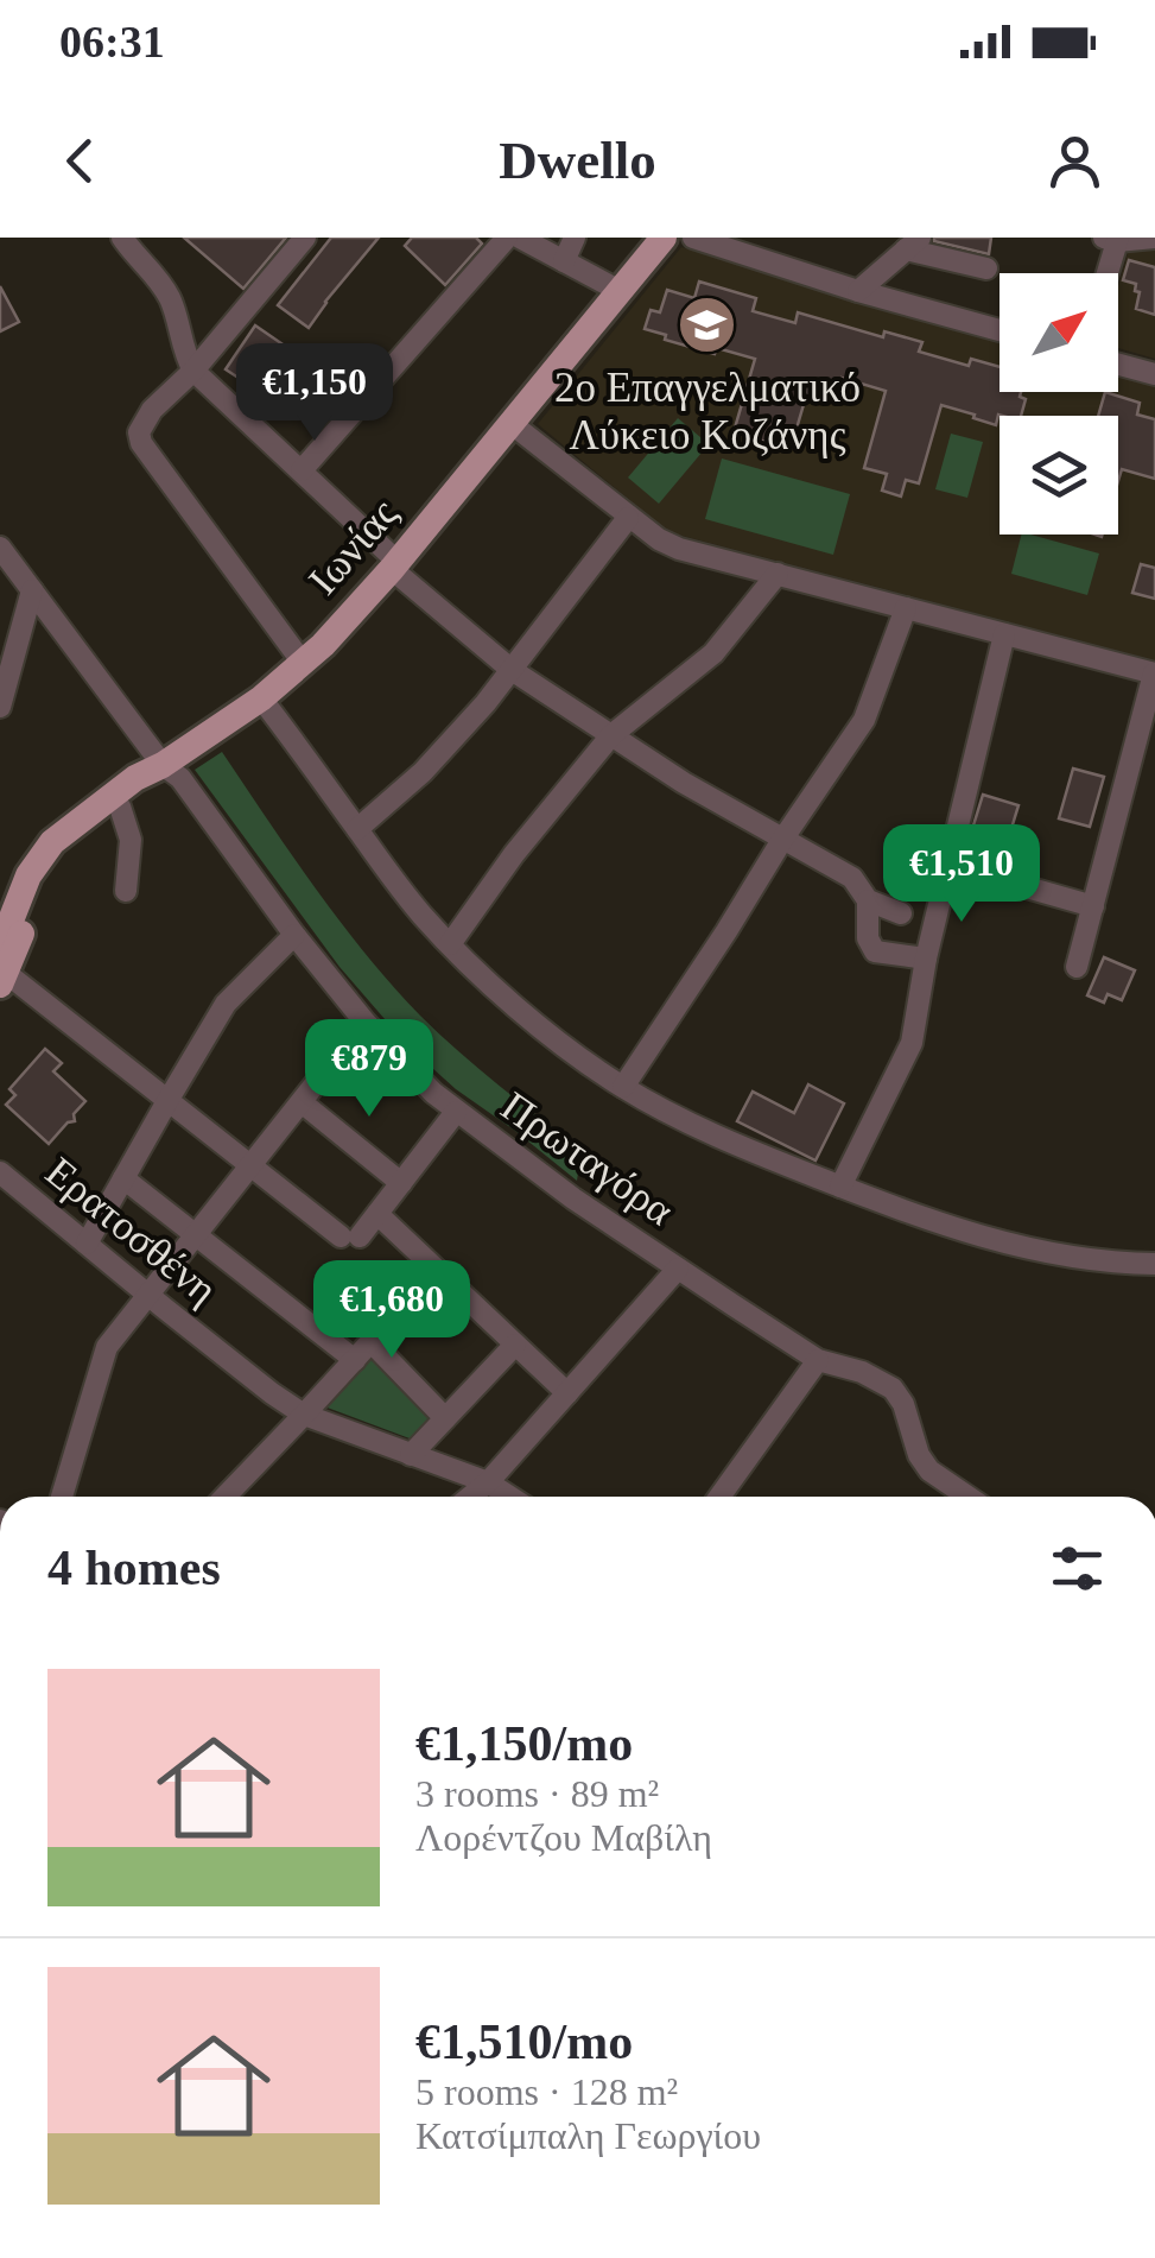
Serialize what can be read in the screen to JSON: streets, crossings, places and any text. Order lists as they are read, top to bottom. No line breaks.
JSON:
{"streets":{"main road":["Ιωνίας"],"street":["Πρωταγόρα","Ερατοσθένη"]},"crossings":[["Ιωνίας","Πρωταγόρα"]],"places":{"school or university":["2ο Επαγγελματικό Λύκειο Κοζάνης"]},"north":"top right","page":{"status":"06:31","header":"Dwello","price":["€1,150","€1,510","€879","€1,680"],"heading":"4 homes","list":[{"name":"€1,150/mo","note":"3 rooms · 89 m² · Λορέντζου Μαβίλη"},{"name":"€1,510/mo","note":"5 rooms · 128 m² · Κατσίμπαλη Γεωργίου"}]}}
